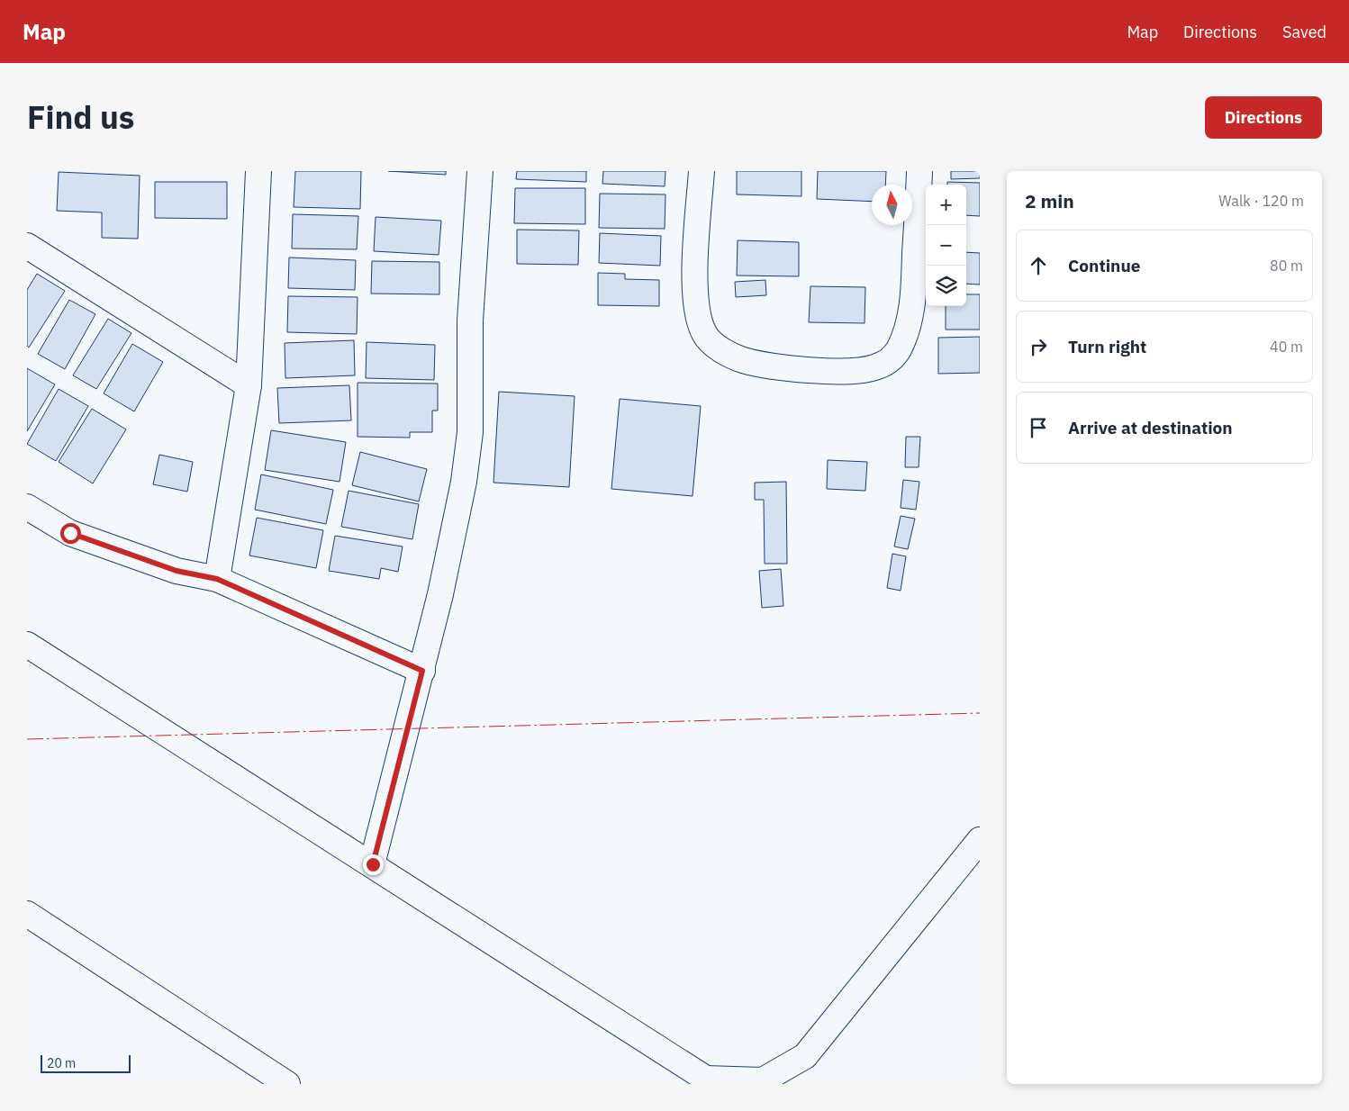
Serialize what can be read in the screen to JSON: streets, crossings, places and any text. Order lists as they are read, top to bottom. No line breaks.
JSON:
{"scale_bar":"20 m","north":"top","page":{"header":"Map","nav":["Map","Directions","Saved"],"title":"Find us","buttons":"Directions","heading":["2 min","Walk · 120 m"],"map_buttons":["+","−"],"list":[["Continue","80 m"],["Turn right","40 m"],"Arrive at destination"],"scale":"20 m"}}
